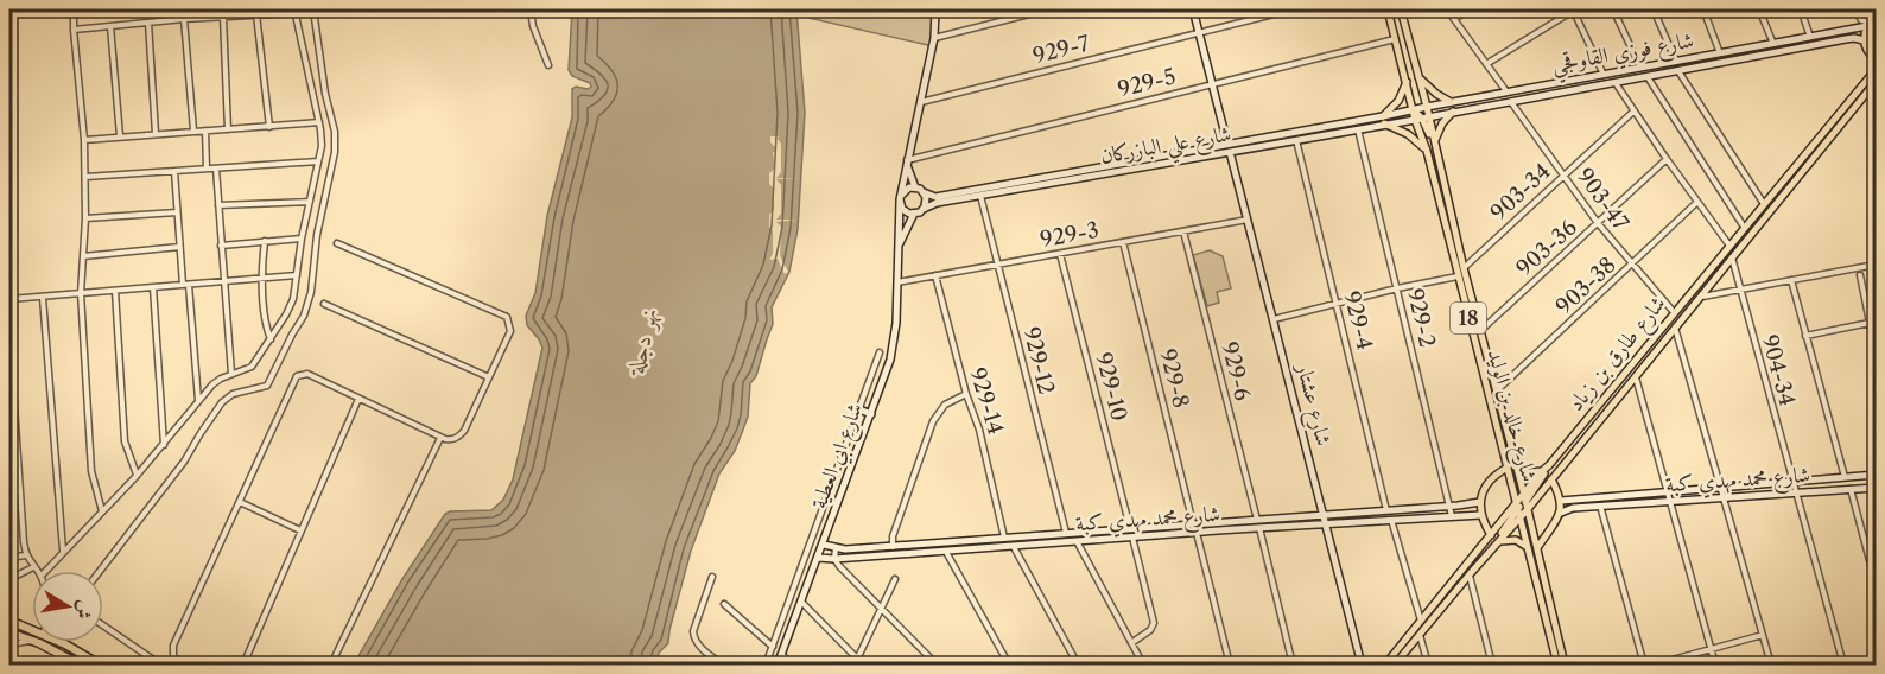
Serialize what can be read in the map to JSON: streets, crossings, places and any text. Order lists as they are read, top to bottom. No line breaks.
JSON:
{"streets":{"main road":["18","شارع طارق بن زياد","شارع خالد بن الوليد"],"street":["929-7","شارع فوزي القاوقجي","929-5","شارع علي البازركان","903-34","903-47","929-3","903-36","903-38","929-2","929-4","929-12","904-34","929-6","929-8","929-10","929-14","شارع عشتار","شارع ابي العطية","شارع محمد مهدي كبة"]},"crossings":[["929-7","شارع ابي العطية"],["شارع فوزي القاوقجي","شارع علي البازركان"],["شارع فوزي القاوقجي","903-47"],["شارع فوزي القاوقجي","شارع خالد بن الوليد"],["929-5","شارع ابي العطية"],["شارع علي البازركان","929-2"],["شارع علي البازركان","929-4"],["شارع علي البازركان","929-12"],["شارع علي البازركان","شارع عشتار"],["شارع علي البازركان","شارع خالد بن الوليد"],["شارع علي البازركان","شارع ابي العطية"],["903-34","903-47"],["903-34","شارع خالد بن الوليد"],["903-47","903-36"],["903-47","903-38"],["903-47","شارع طارق بن زياد"],["929-3","929-12"],["929-3","929-6"],["929-3","929-8"],["929-3","929-10"],["929-3","929-14"],["929-3","شارع عشتار"],["929-3","شارع ابي العطية"],["903-36","شارع خالد بن الوليد"],["903-38","شارع خالد بن الوليد"],["929-2","شارع محمد مهدي كبة"],["929-4","شارع محمد مهدي كبة"],["شارع طارق بن زياد","904-34"],["شارع طارق بن زياد","شارع خالد بن الوليد"],["929-12","شارع محمد مهدي كبة"],["904-34","شارع محمد مهدي كبة"],["929-6","شارع محمد مهدي كبة"],["929-8","شارع محمد مهدي كبة"],["929-10","شارع محمد مهدي كبة"],["929-14","شارع محمد مهدي كبة"],["شارع عشتار","شارع محمد مهدي كبة"],["شارع ابي العطية","شارع محمد مهدي كبة"]],"water":["نهر دجلة"],"north":"right"}
